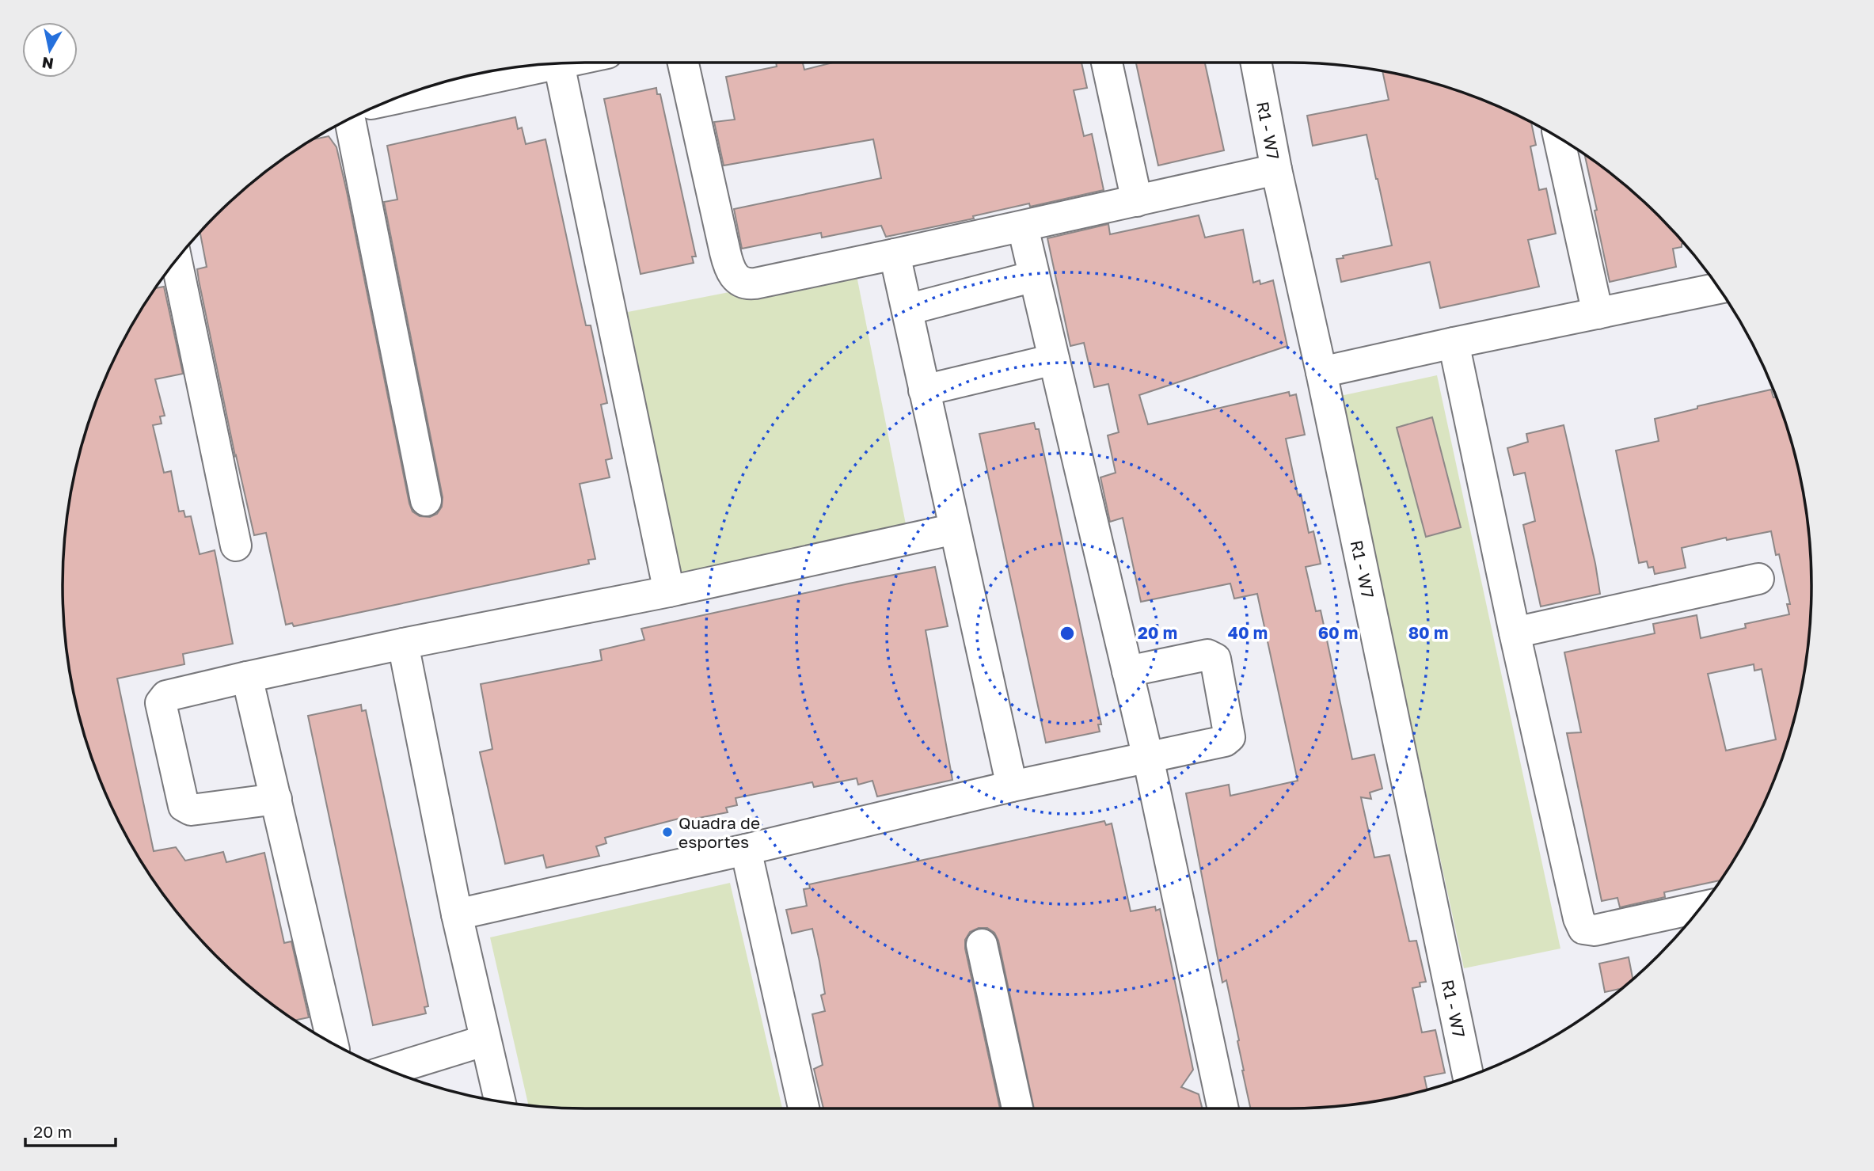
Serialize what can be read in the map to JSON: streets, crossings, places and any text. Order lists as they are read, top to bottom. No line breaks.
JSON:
{"streets":{"street":["R1 - W7"]},"places":["Quadra de esportes"],"scale_bar":"20 m","north":"bottom","rings":["20 m","40 m","60 m","80 m"]}
